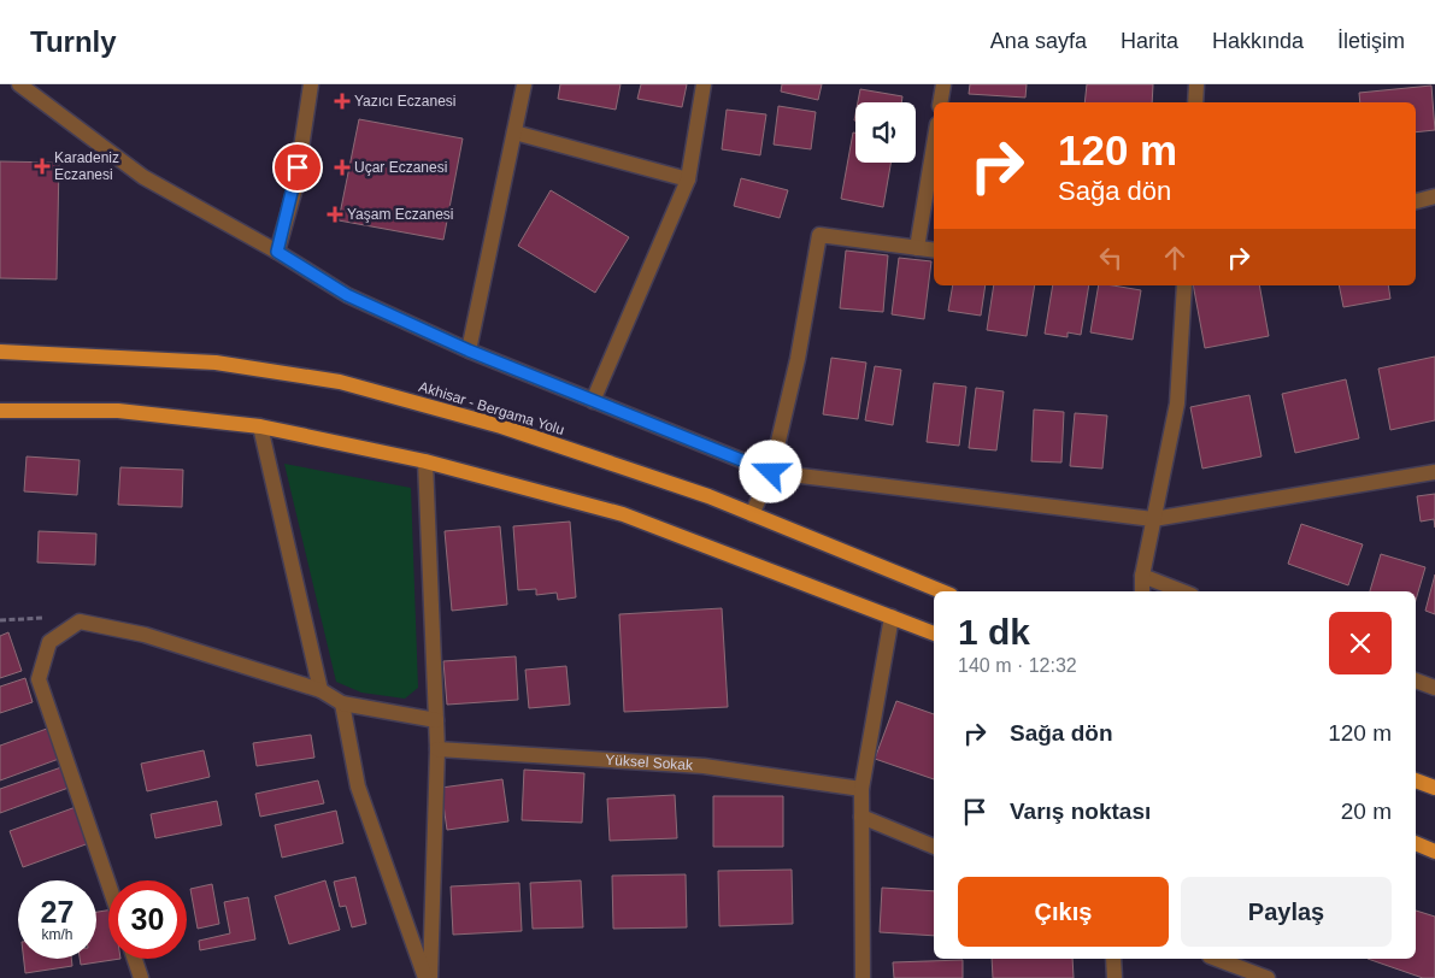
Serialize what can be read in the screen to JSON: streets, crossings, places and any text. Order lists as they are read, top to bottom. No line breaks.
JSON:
{"streets":{"main road":["Akhisar - Bergama Yolu"],"street":["Yüksel Sokak"]},"places":{"health":["Yazıcı Eczanesi","Karadeniz Eczanesi","Uçar Eczanesi","Yaşam Eczanesi"]},"page":{"header":"Turnly","nav":["Ana sayfa","Harita","Hakkında","İletişim"],"turn":["120 m","Sağa dön"],"heading":["1 dk","140 m · 12:32"],"list":[{"name":"Sağa dön","value":"120 m"},{"name":"Varış noktası","value":"20 m"}],"buttons":["Çıkış","Paylaş"],"speed":"27 km/h","limit":"30"}}
